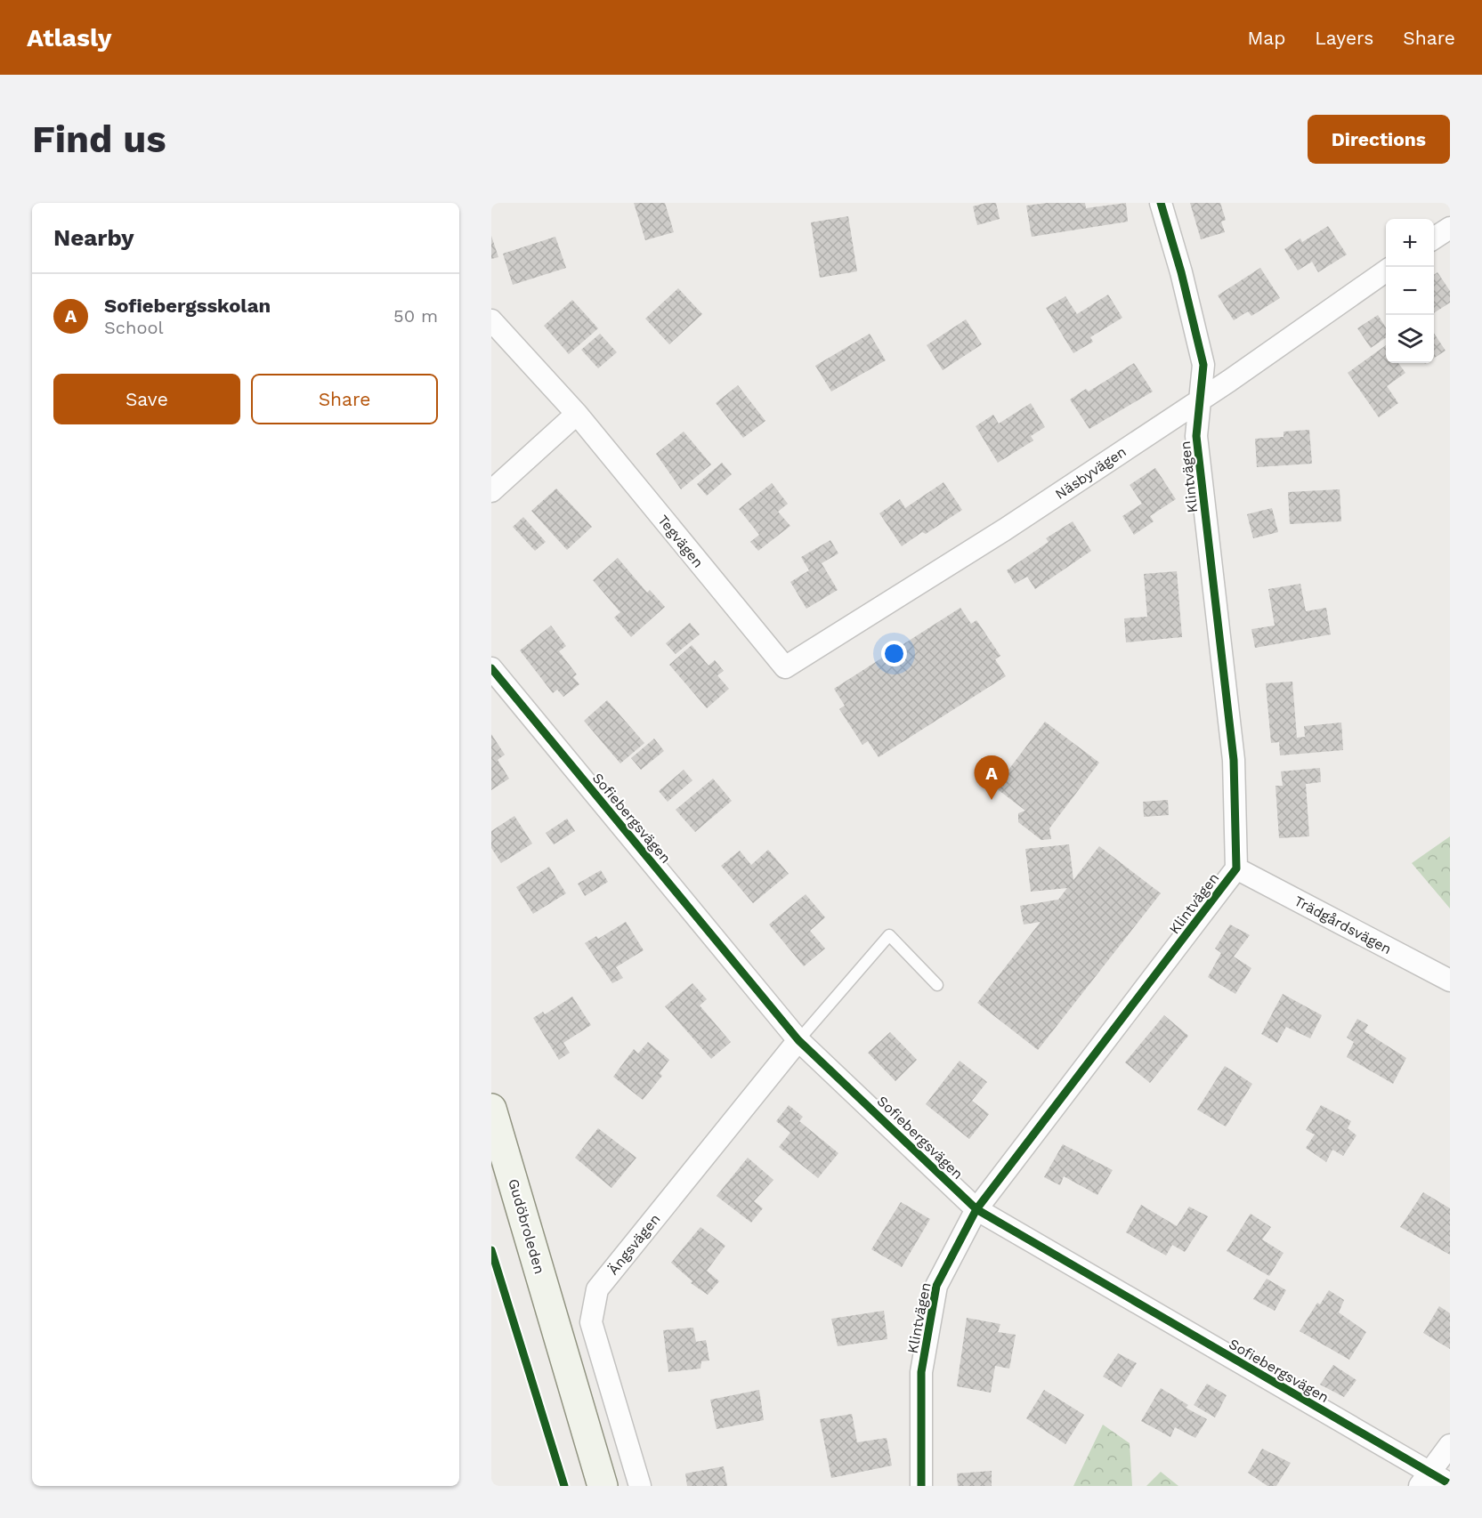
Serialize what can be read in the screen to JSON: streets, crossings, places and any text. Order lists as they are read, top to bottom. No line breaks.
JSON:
{"streets":{"main road":["Gudöbroleden"],"street":["Näsbyvägen","Klintvägen","Tegvägen","Sofiebergsvägen","Trädgårdsvägen","Ängsvägen"]},"crossings":[["Näsbyvägen","Klintvägen"],["Näsbyvägen","Tegvägen"],["Klintvägen","Sofiebergsvägen"],["Klintvägen","Trädgårdsvägen"],["Sofiebergsvägen","Ängsvägen"]],"page":{"header":"Atlasly","nav":["Map","Layers","Share"],"buttons":["Directions",["Save","Share"]],"title":"Find us","heading":"Nearby","map_buttons":["+","−"],"list":[{"mark":"A","name":"Sofiebergsskolan","note":"School","value":"50 m"}],"pins":"A"}}
